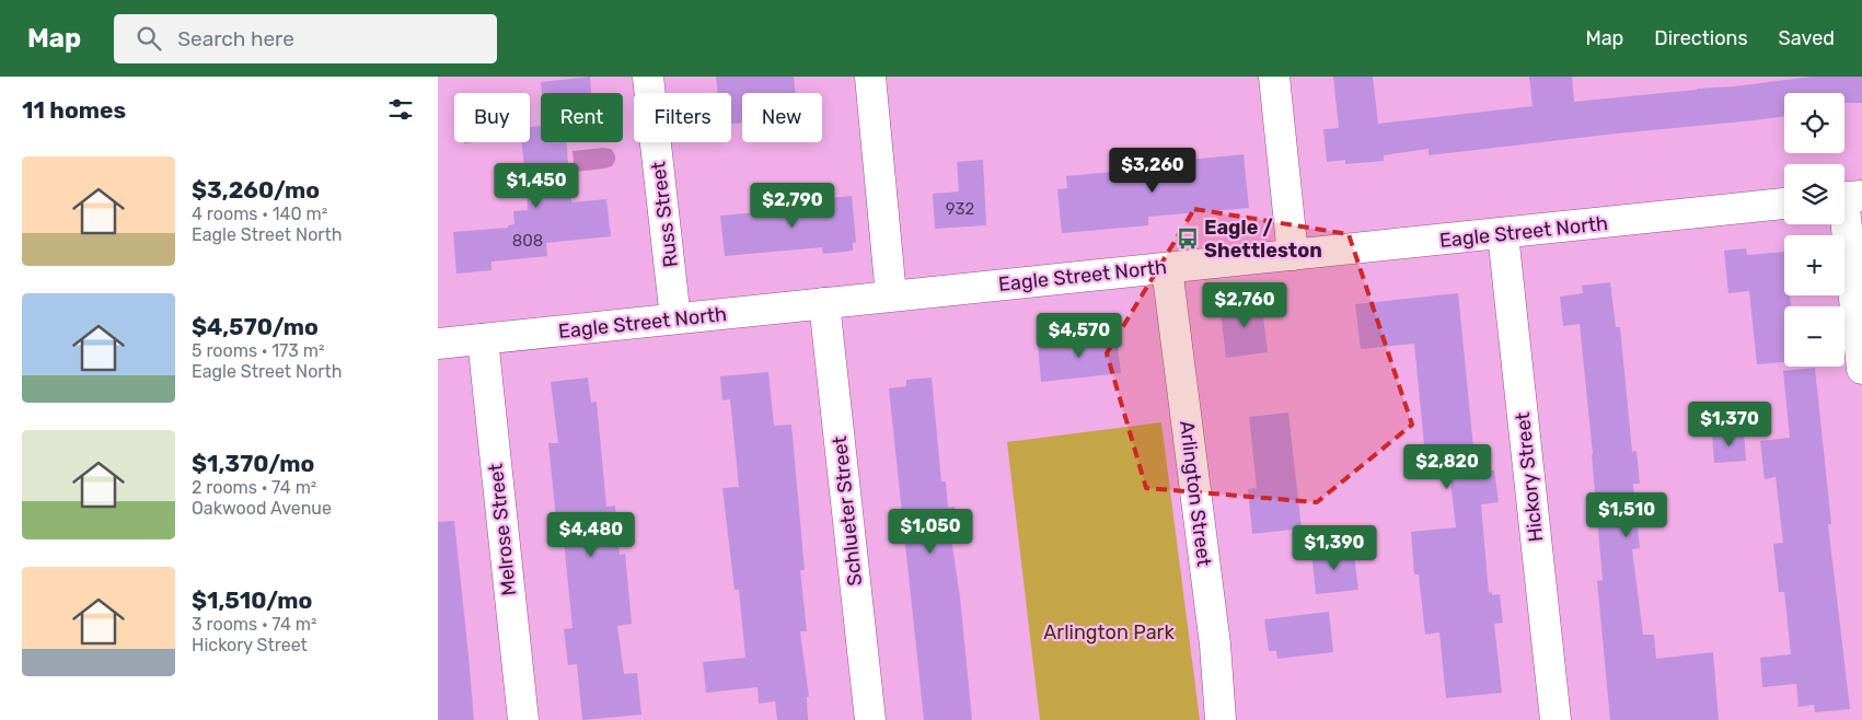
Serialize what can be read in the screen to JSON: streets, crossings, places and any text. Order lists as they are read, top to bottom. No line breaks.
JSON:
{"streets":{"street":["Russ Street","Eagle Street North","Hickory Street","Arlington Street","Schlueter Street","Melrose Street"]},"crossings":[["Russ Street","Eagle Street North"],["Eagle Street North","Hickory Street"],["Eagle Street North","Arlington Street"],["Eagle Street North","Schlueter Street"],["Eagle Street North","Melrose Street"]],"parks":["Arlington Park"],"places":{"bus stop":["Eagle / Shettleston"]},"house_numbers":["932","808"],"page":{"header":"Map","search":"Search here","nav":["Map","Directions","Saved"],"heading":"11 homes","map_buttons":["+","−"],"chip":["Buy","Rent","Filters","New"],"list":[{"name":"$3,260/mo","note":"4 rooms · 140 m² · Eagle Street North"},{"name":"$4,570/mo","note":"5 rooms · 173 m² · Eagle Street North"},{"name":"$1,370/mo","note":"2 rooms · 74 m² · Oakwood Avenue"},{"name":"$1,510/mo","note":"3 rooms · 74 m² · Hickory Street"}],"price":["$3,260","$1,450","$2,790","$2,760","$4,570","$1,370","$2,820","$1,510","$1,050","$4,480","$1,390"]}}
